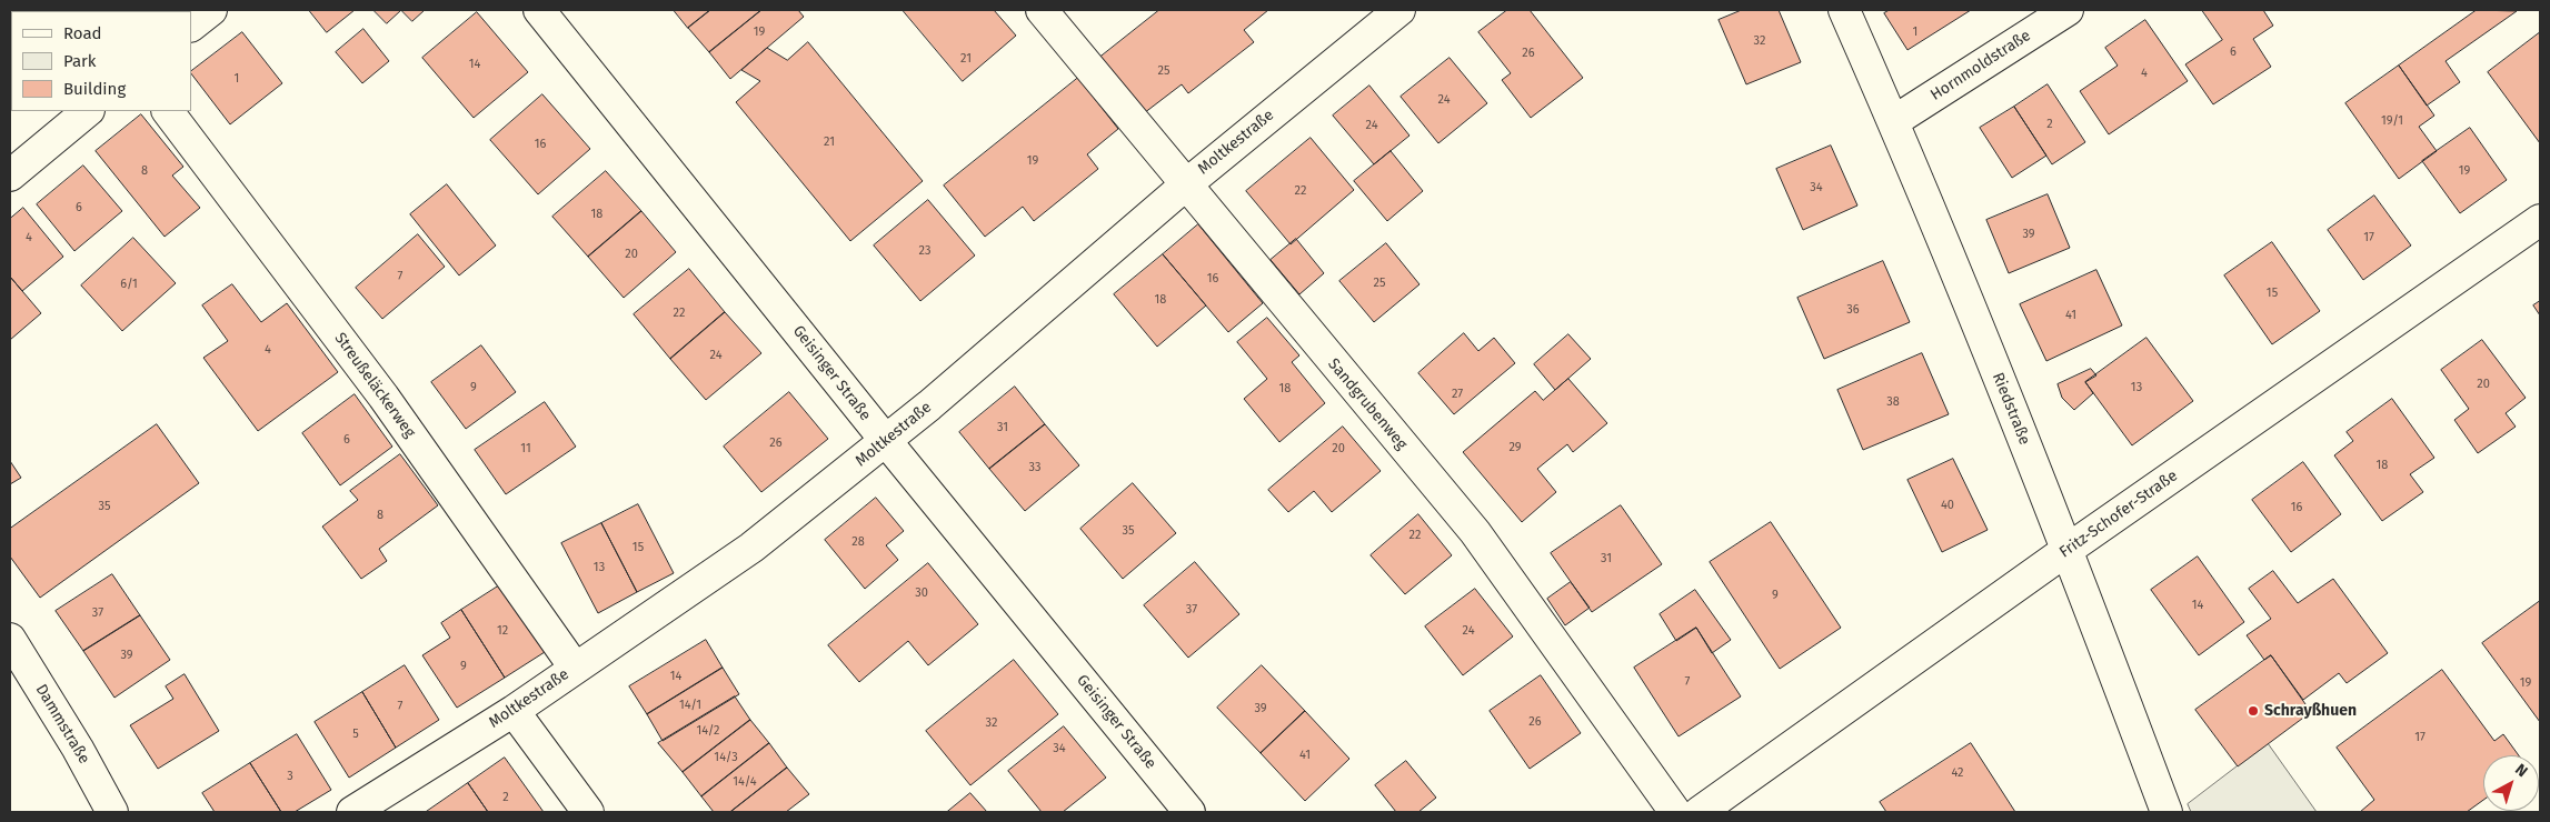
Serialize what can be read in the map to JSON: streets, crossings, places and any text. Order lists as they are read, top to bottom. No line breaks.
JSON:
{"streets":{"street":["Hornmoldstraße","Moltkestraße","Geisinger Straße","Streußeläckerweg","Sandgrubenweg","Riedstraße","Fritz-Schofer-Straße","Dammstraße"]},"crossings":[["Hornmoldstraße","Riedstraße"],["Moltkestraße","Geisinger Straße"],["Moltkestraße","Streußeläckerweg"],["Moltkestraße","Sandgrubenweg"],["Riedstraße","Fritz-Schofer-Straße"]],"places":["Schrayßhuen"],"house_numbers":["19","1","32","6","26","21","14","25","4","1","24","19/1","2","24","21","16","19","8","19","34","22","6","18","39","4","17","23","20","7","16","25","6/1","15","18","36","22","41","4","24","20","9","13","18","27","38","31","6","26","29","11","20","18","33","40","35","16","8","35","22","28","15","31","13","30","9","14","37","37","12","24","39","9","14","7","19","14/1","7","39","26","32","14/2","5","17","34","41","14/3","42","3","14/4","2"],"legend":["Road","Park","Building"],"north":"top right"}
